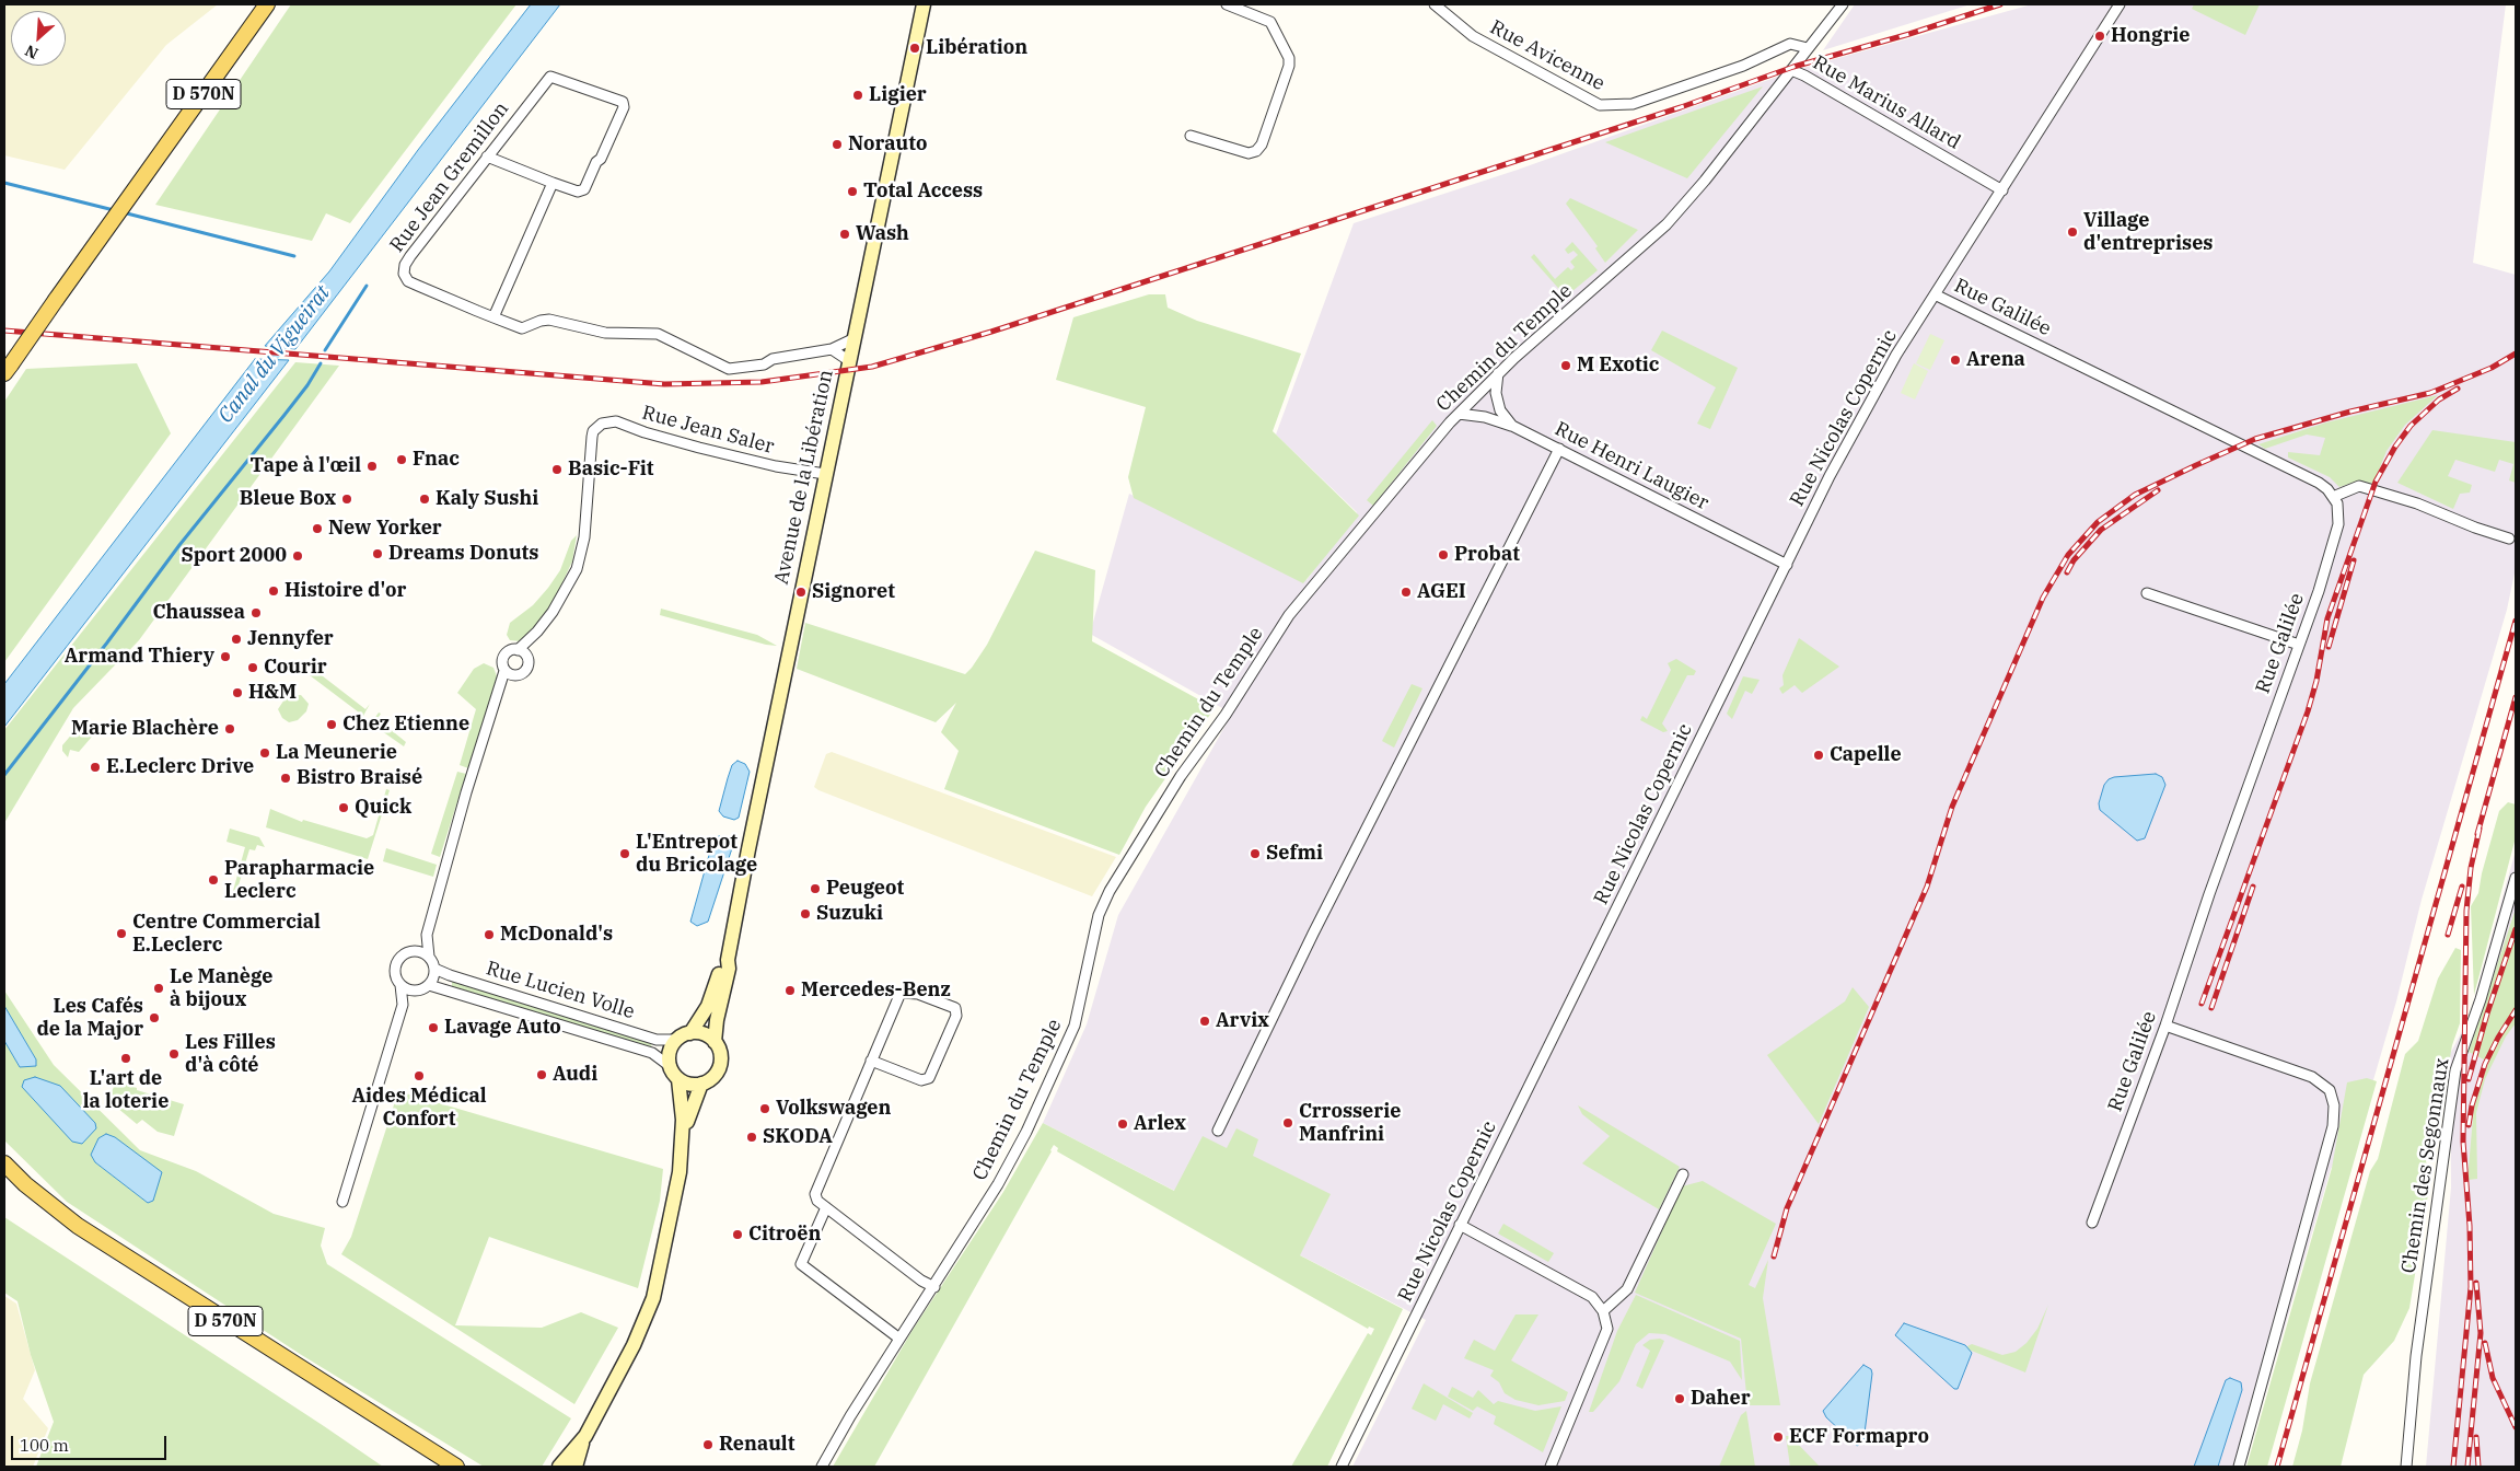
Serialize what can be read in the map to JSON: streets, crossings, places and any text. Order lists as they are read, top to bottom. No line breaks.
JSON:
{"streets":{"main road":["D 570N","Avenue de la Libération"],"street":["Rue Avicenne","Rue Marius Allard","Rue Jean Gremillon","Rue Galilée","Chemin du Temple","Rue Nicolas Copernic","Rue Jean Saler","Rue Henri Laugier","Rue Lucien Volle","Chemin des Segonnaux"]},"crossings":[["Rue Avicenne","Rue Marius Allard"],["Rue Marius Allard","Chemin du Temple"],["Rue Marius Allard","Rue Nicolas Copernic"],["Rue Galilée","Rue Nicolas Copernic"],["Chemin du Temple","Rue Henri Laugier"],["Rue Nicolas Copernic","Rue Henri Laugier"],["Rue Jean Saler","Avenue de la Libération"],["Avenue de la Libération","Rue Lucien Volle"]],"water":["Canal du Vigueirat"],"places":["Hongrie","Libération","Ligier","Norauto","Total Access","Village d'entreprises","Wash","Arena","M Exotic","Fnac","Tape à l'œil","Basic-Fit","Bleue Box","Kaly Sushi","New Yorker","Dreams Donuts","Probat","Sport 2000","Histoire d'or","Signoret","AGEI","Chaussea","Jennyfer","Armand Thiery","Courir","H&M","Chez Etienne","Marie Blachère","La Meunerie","Capelle","E.Leclerc Drive","Bistro Braisé","Quick","L'Entrepot du Bricolage","Sefmi","Parapharmacie Leclerc","Peugeot","Suzuki","Centre Commercial E.Leclerc","McDonald's","Le Manège à bijoux","Mercedes-Benz","Les Cafés de la Major","Arvix","Lavage Auto","Les Filles d'à côté","L'art de la loterie","Audi","Aides Médical Confort","Volkswagen","Crrosserie Manfrini","Arlex","SKODA","Citroën","Daher","ECF Formapro","Renault"],"scale_bar":"100 m","north":"bottom left"}
